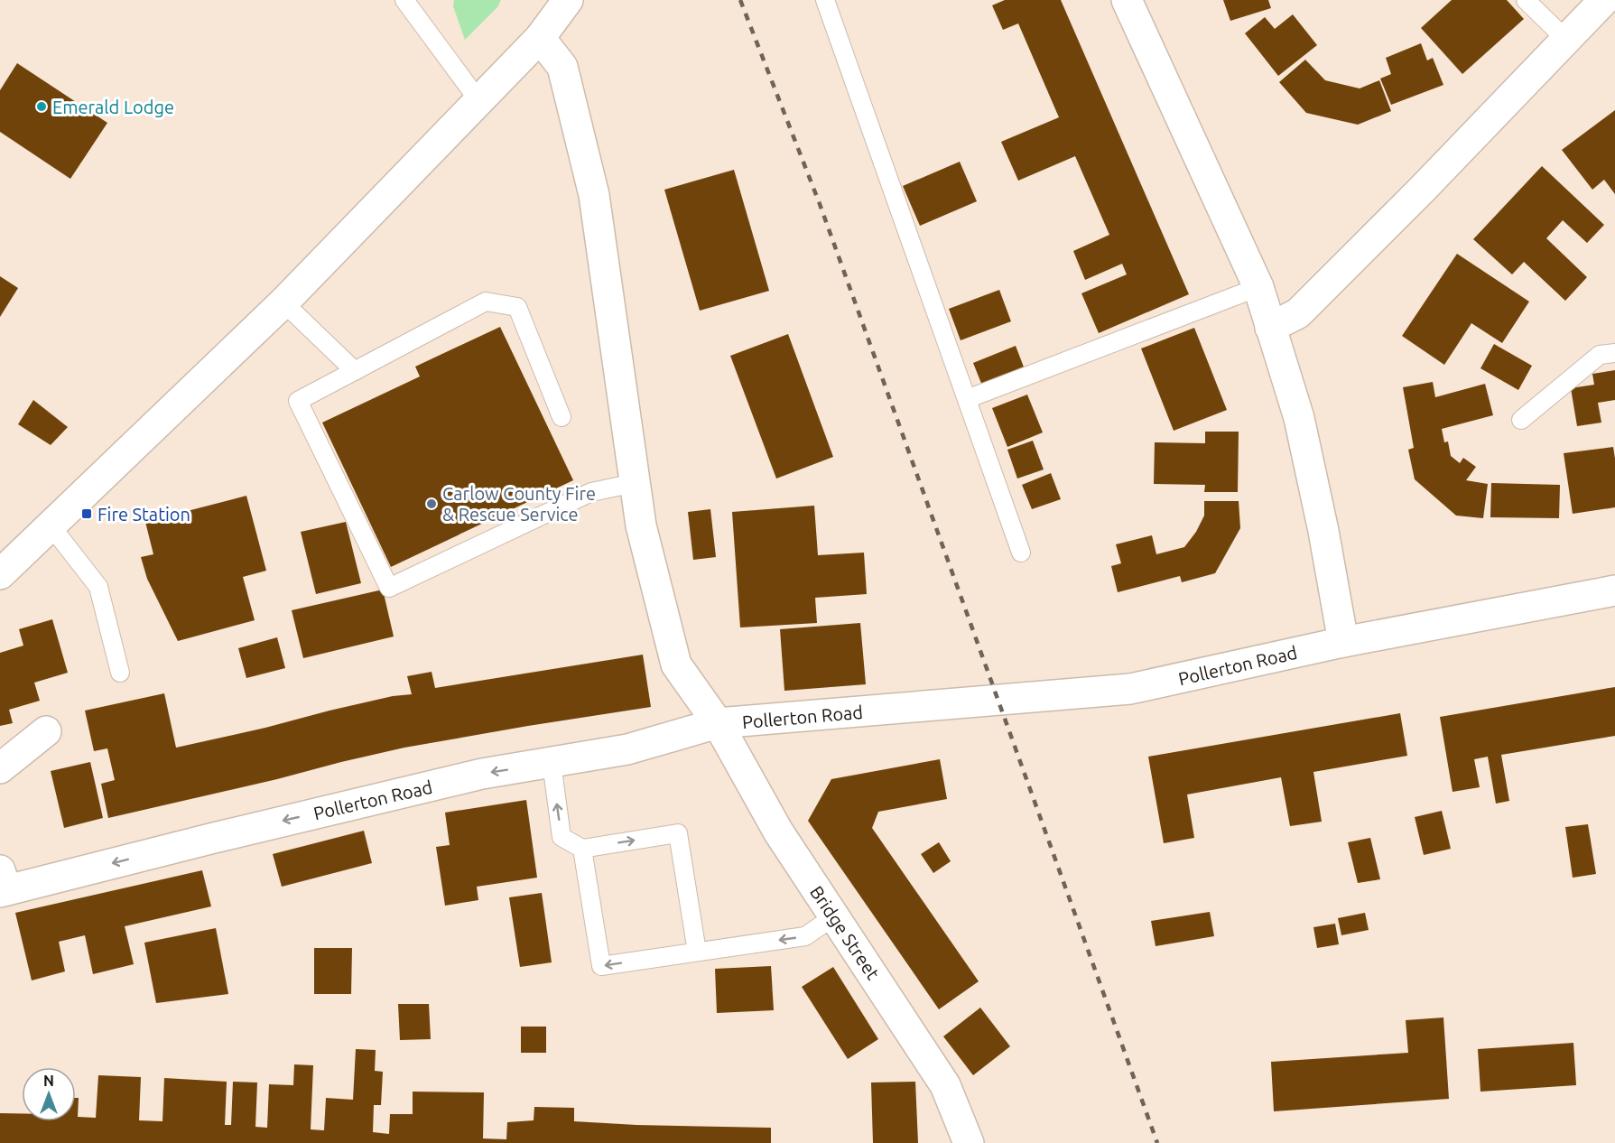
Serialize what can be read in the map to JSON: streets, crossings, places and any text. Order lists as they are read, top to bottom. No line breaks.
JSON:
{"streets":{"main road":["Pollerton Road","Bridge Street"]},"crossings":[["Pollerton Road","Bridge Street"]],"places":{"other":["Emerald Lodge","Carlow County Fire & Rescue Service"],"transit":["Fire Station"]},"north":"top"}
